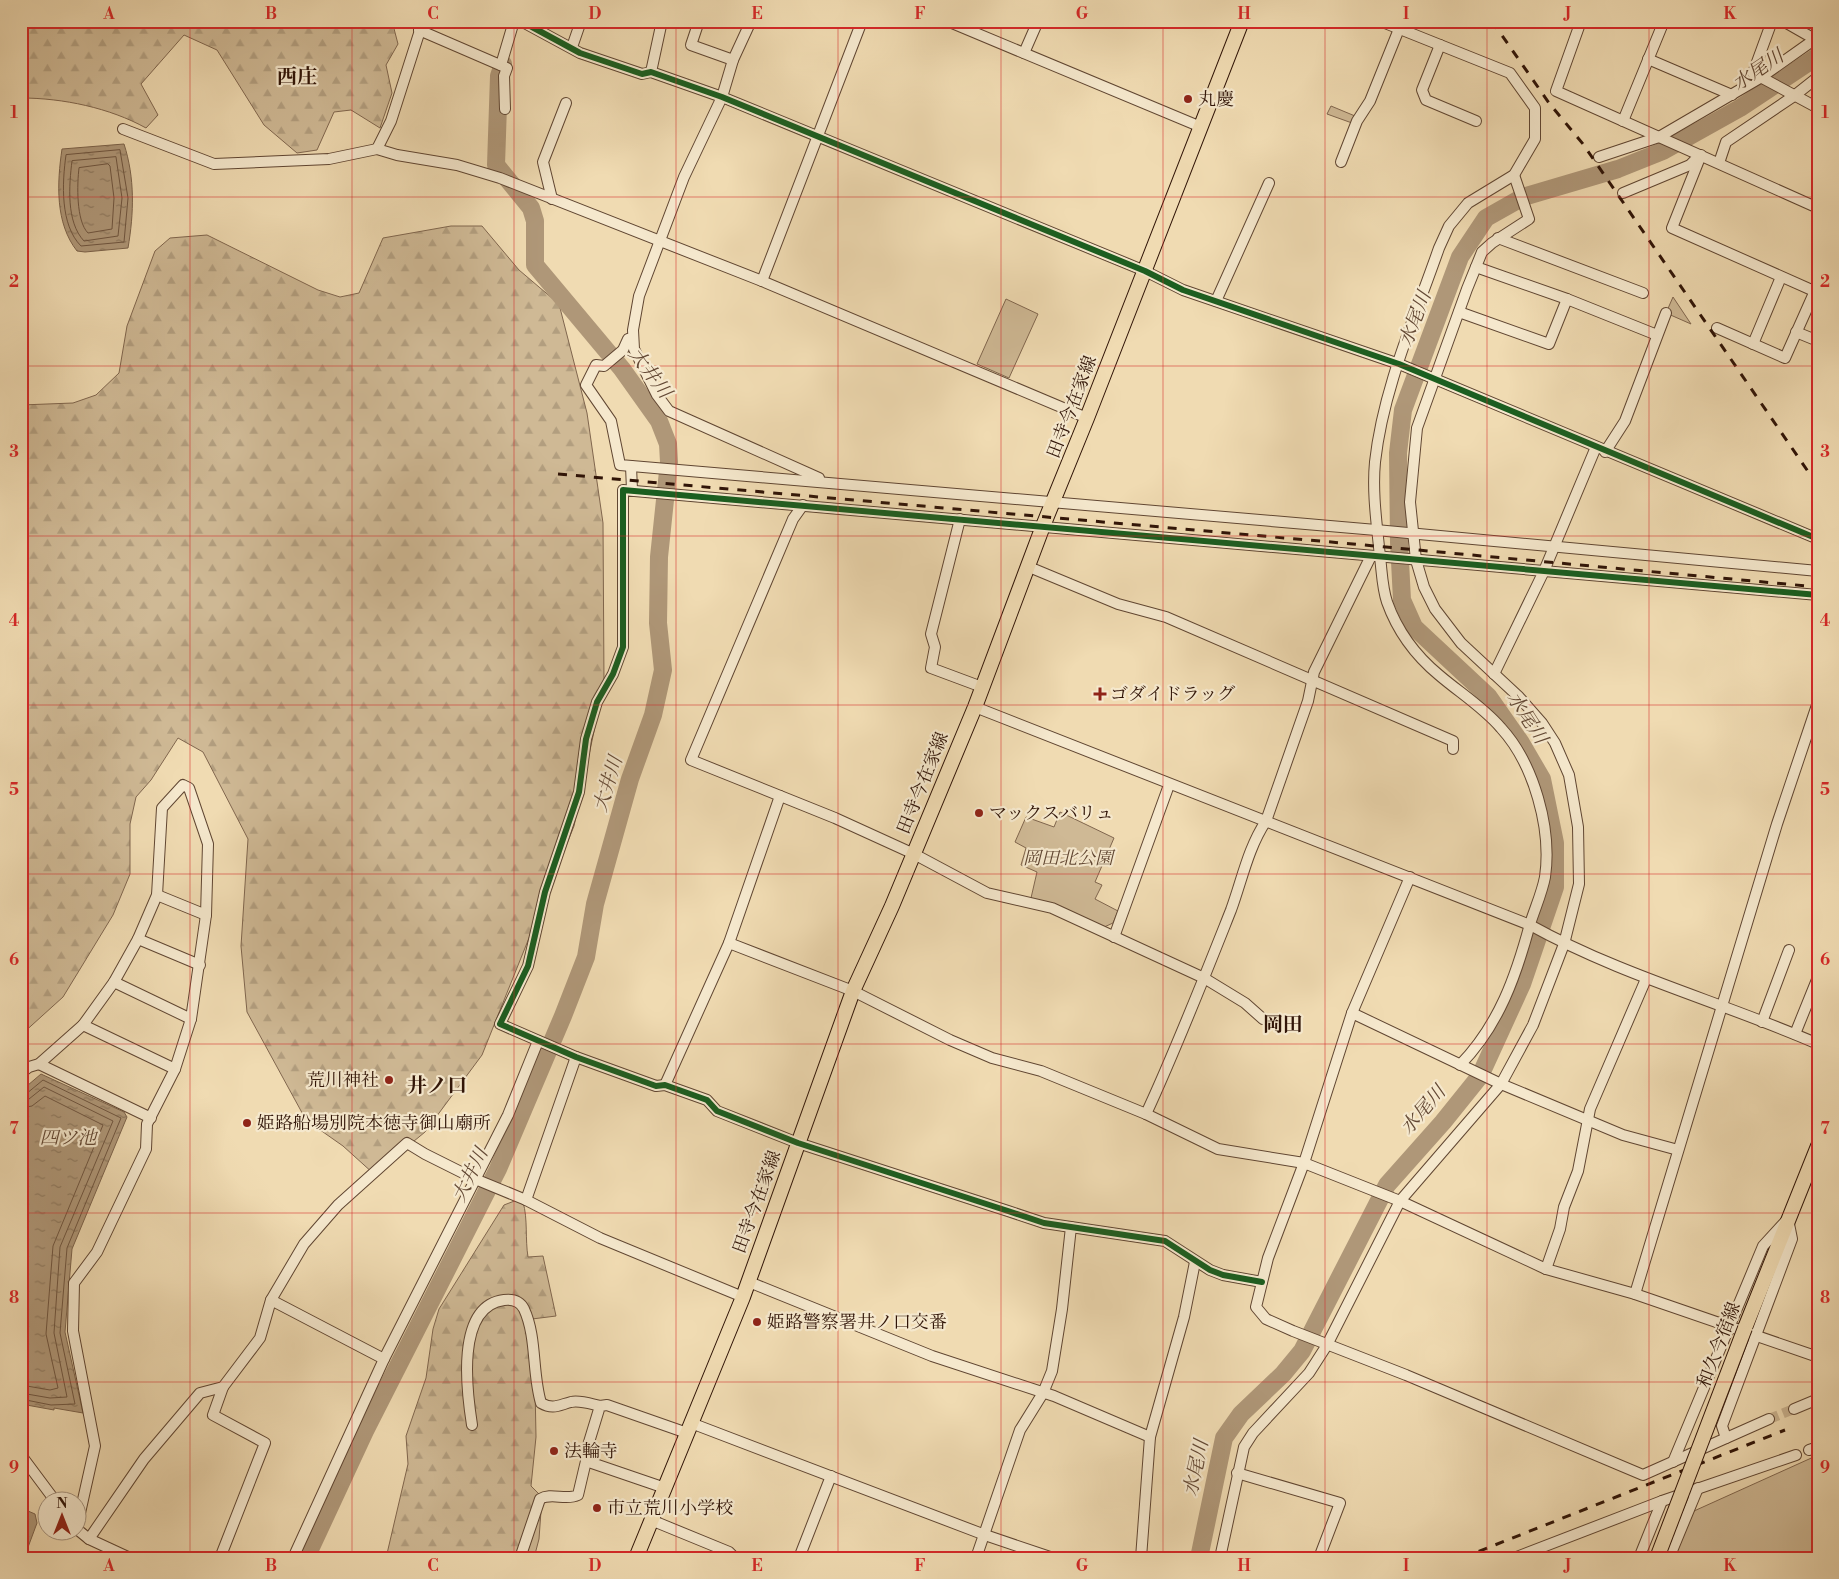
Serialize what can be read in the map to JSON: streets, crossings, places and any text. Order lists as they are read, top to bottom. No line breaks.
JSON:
{"streets":{"main road":["田寺今在家線","和久今宿線"]},"districts":["西庄","岡田","井ノ口"],"water":["水尾川","大井川","四ツ池"],"parks":["岡田北公園"],"places":{"other":["丸慶","マックスバリュ","荒川神社","姫路船場別院本徳寺御山廟所","姫路警察署井ノ口交番","法輪寺","市立荒川小学校"],"health":["ゴダイドラッグ"]},"north":"top","grid":{"columns":["A","B","C","D","E","F","G","H","I","J","K"],"rows":["1","2","3","4","5","6","7","8","9"]}}
